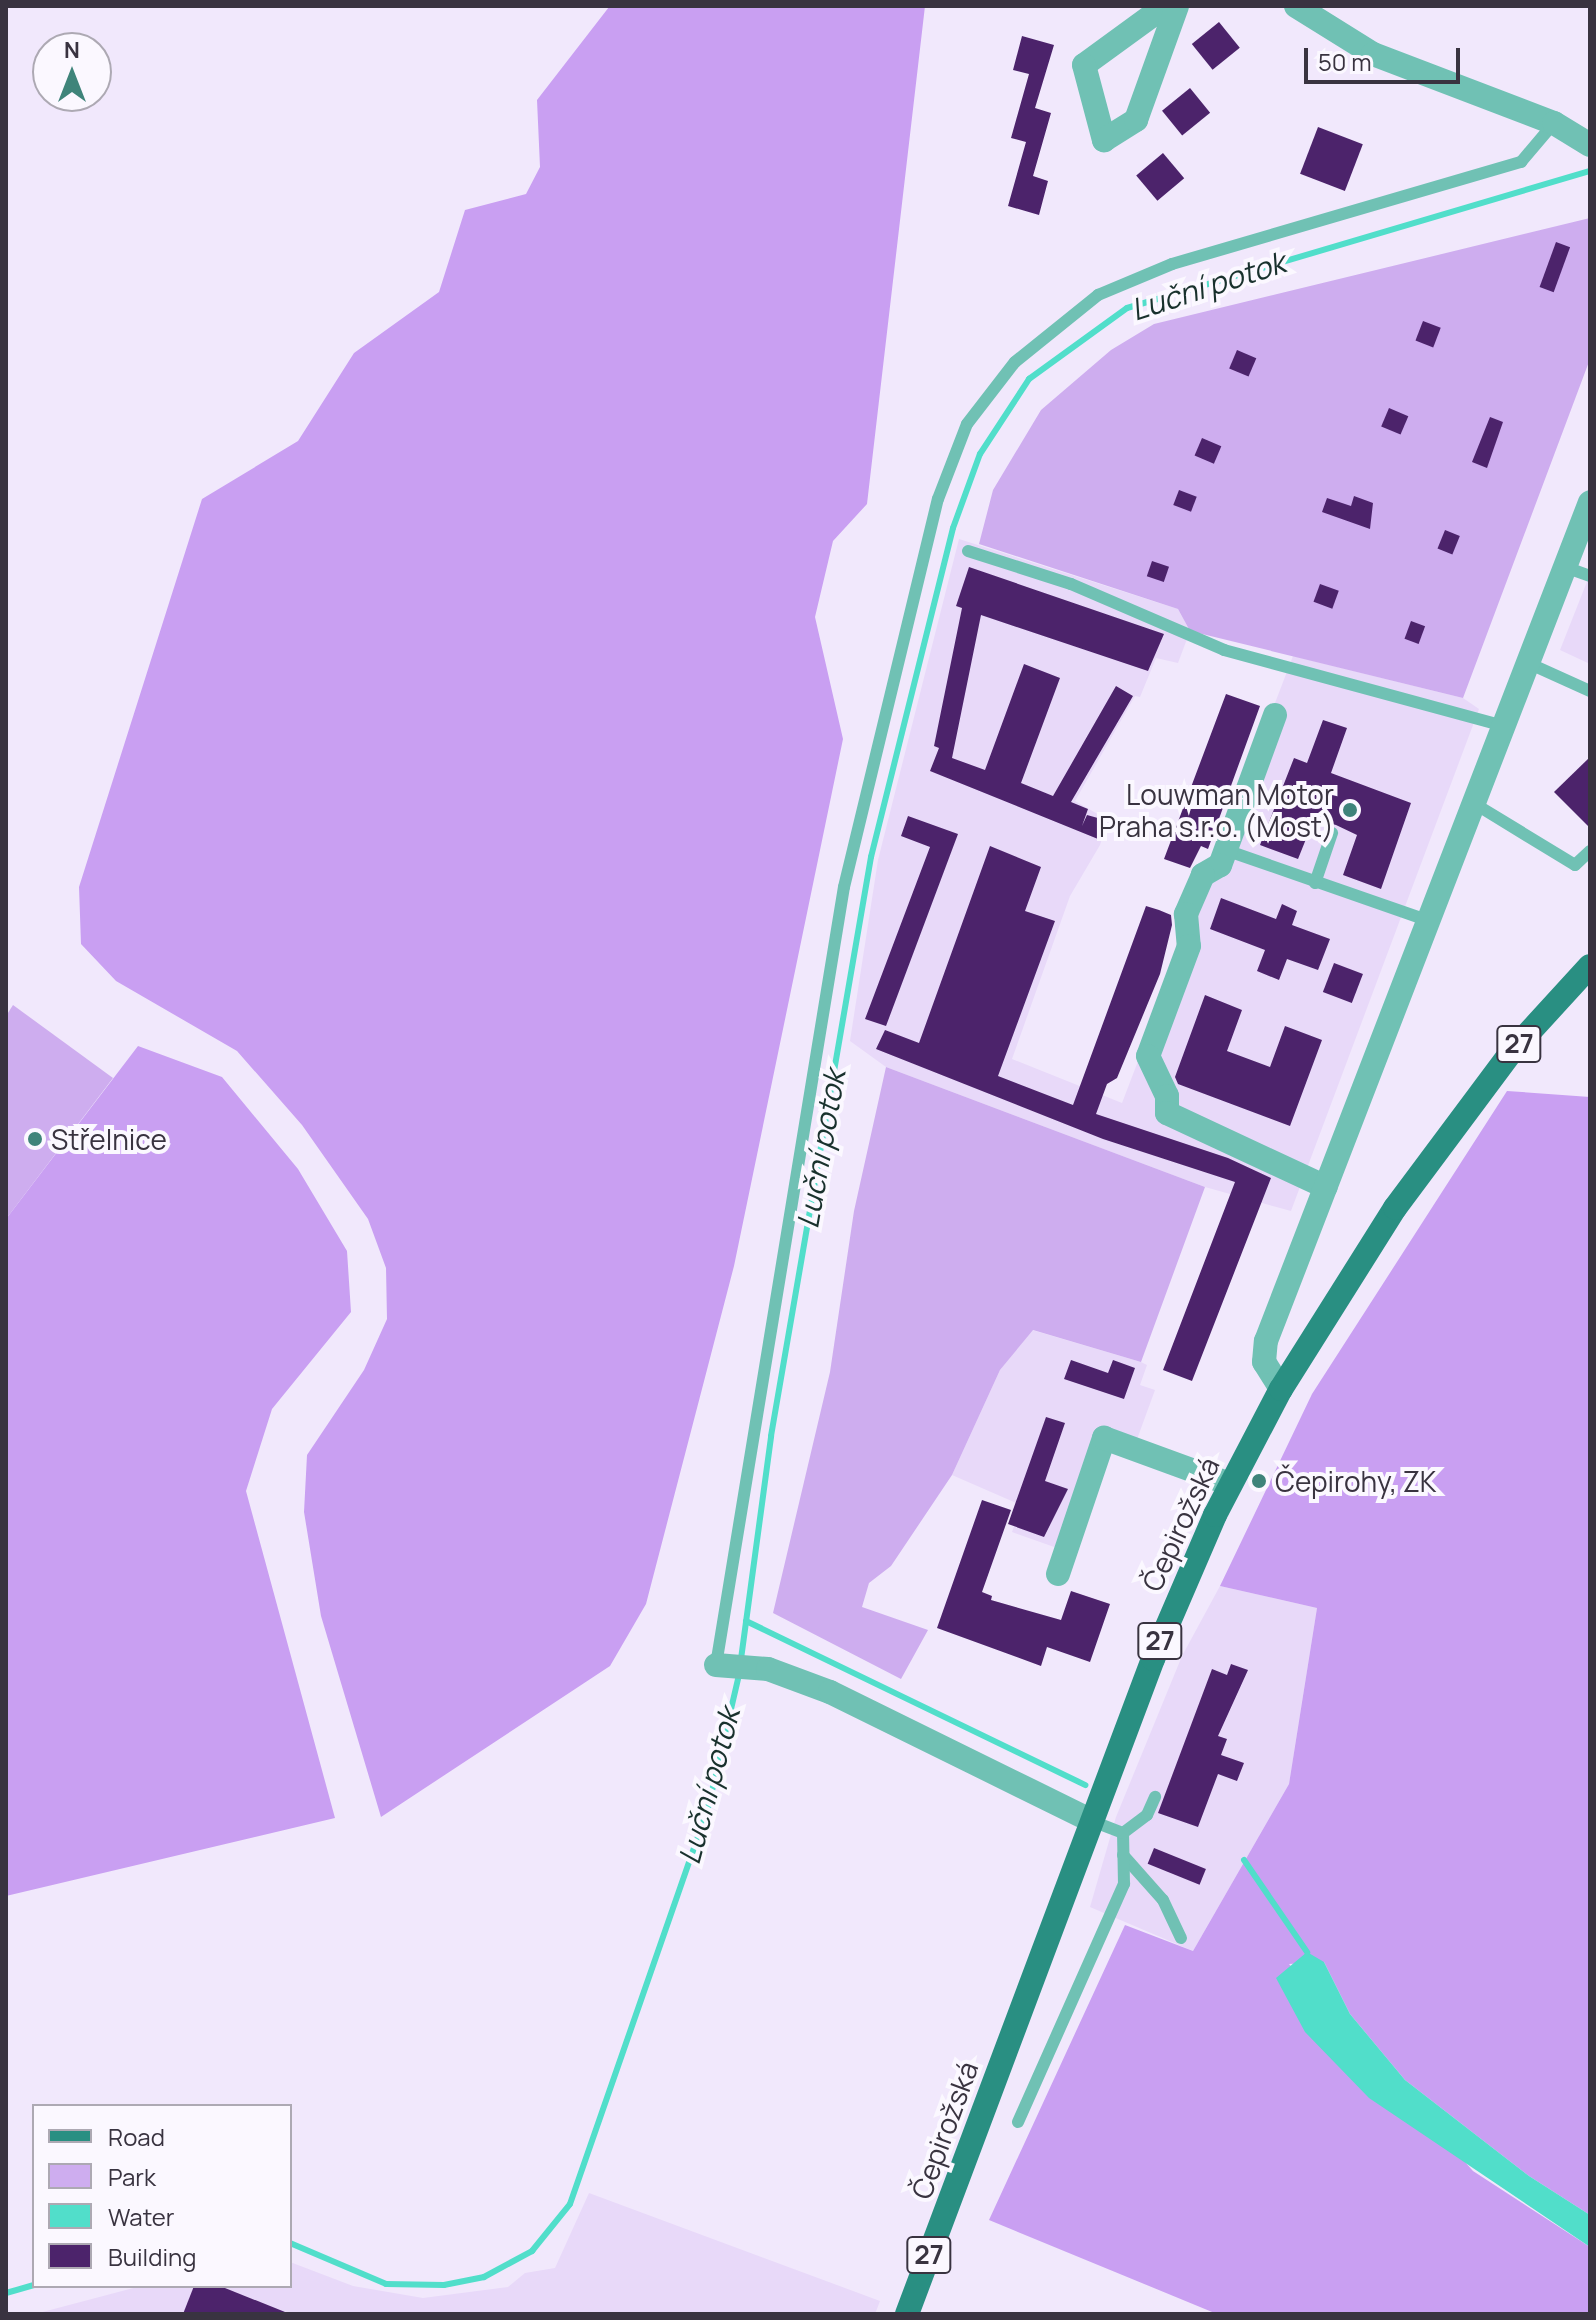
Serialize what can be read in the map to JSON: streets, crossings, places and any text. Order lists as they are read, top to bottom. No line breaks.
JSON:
{"streets":{"main road":["27","Čepirožská"]},"water":["Luční potok"],"places":["Louwman Motor Praha s.r.o. (Most)","Střelnice","Čepirohy, ZK"],"legend":["Road","Park","Water","Building"],"scale_bar":"50 m","north":"top"}
